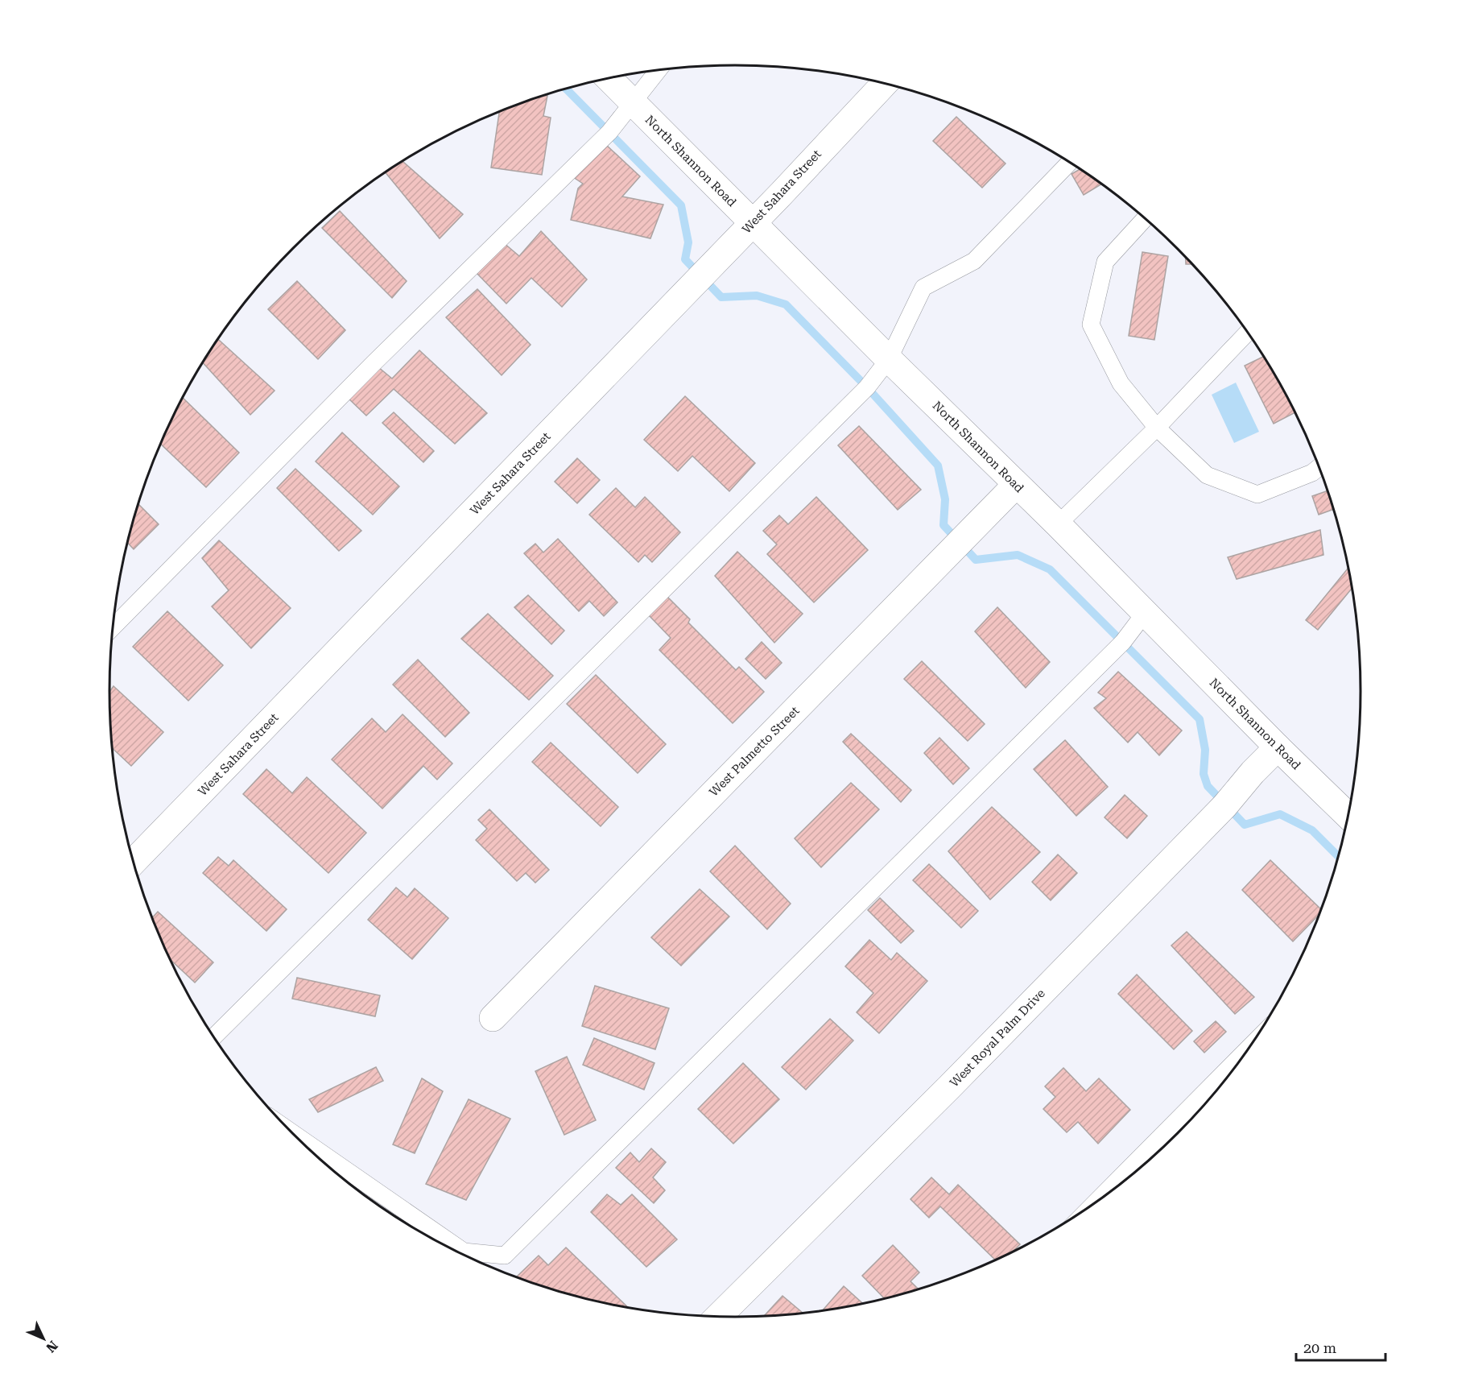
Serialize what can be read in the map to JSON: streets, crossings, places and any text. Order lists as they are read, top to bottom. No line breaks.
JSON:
{"streets":{"street":["North Shannon Road","West Sahara Street","West Palmetto Street","West Royal Palm Drive"]},"crossings":[["North Shannon Road","West Sahara Street"],["North Shannon Road","West Palmetto Street"],["North Shannon Road","West Royal Palm Drive"]],"scale_bar":"20 m","north":"bottom right"}
